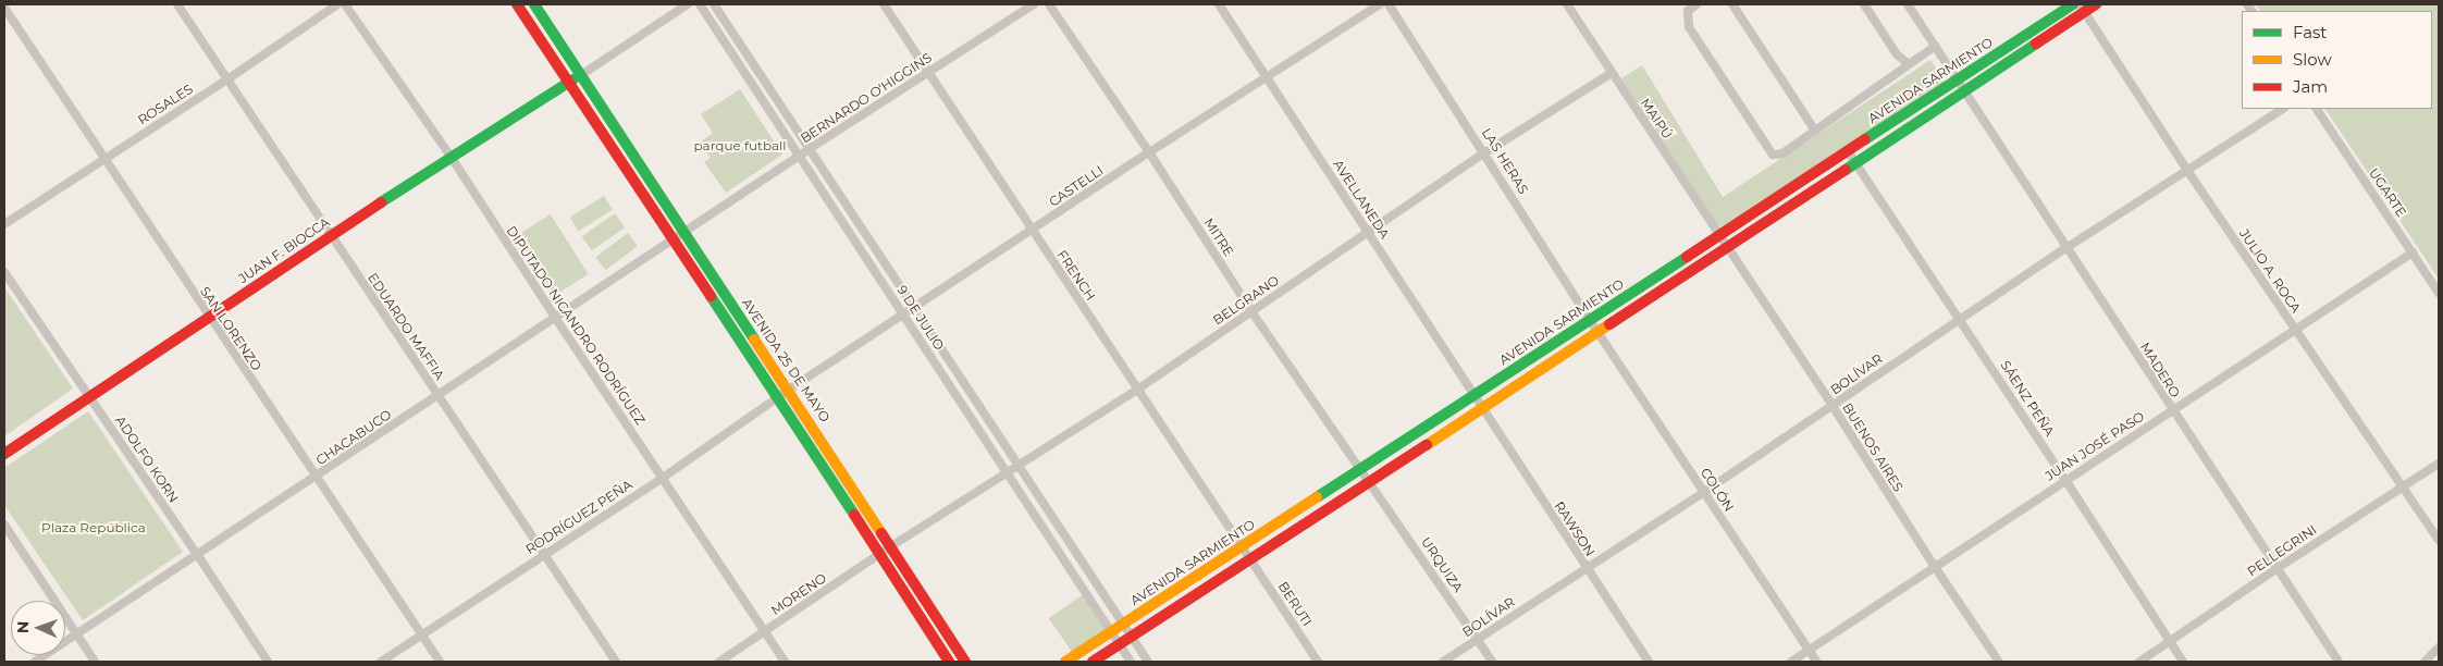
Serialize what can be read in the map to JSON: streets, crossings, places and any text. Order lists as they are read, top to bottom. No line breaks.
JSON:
{"streets":{"main road":["AVENIDA SARMIENTO","JUAN F. BIOCCA","AVENIDA 25 DE MAYO"],"street":["BERNARDO O'HIGGINS","ROSALES","MAIPÚ","LAS HERAS","CASTELLI","UGARTE","AVELLANEDA","MITRE","JULIO A. ROCA","FRENCH","BELGRANO","9 DE JULIO","DIPUTADO NICANDRO RODRÍGUEZ","EDUARDO MAFFIA","SAN LORENZO","MADERO","BOLÍVAR","SÁENZ PEÑA","CHACABUCO","JUAN JOSÉ PASO","BUENOS AIRES","ADOLFO KORN","COLÓN","RODRÍGUEZ PEÑA","RAWSON","PELLEGRINI","URQUIZA","MORENO","BERUTI"]},"crossings":[["AVENIDA SARMIENTO","MAIPÚ"],["AVENIDA SARMIENTO","LAS HERAS"],["AVENIDA SARMIENTO","AVELLANEDA"],["AVENIDA SARMIENTO","MITRE"],["AVENIDA SARMIENTO","JULIO A. ROCA"],["AVENIDA SARMIENTO","FRENCH"],["AVENIDA SARMIENTO","9 DE JULIO"],["AVENIDA SARMIENTO","MADERO"],["AVENIDA SARMIENTO","SÁENZ PEÑA"],["AVENIDA SARMIENTO","BUENOS AIRES"],["AVENIDA SARMIENTO","COLÓN"],["AVENIDA SARMIENTO","RAWSON"],["AVENIDA SARMIENTO","URQUIZA"],["AVENIDA SARMIENTO","BERUTI"],["BERNARDO O'HIGGINS","FRENCH"],["BERNARDO O'HIGGINS","9 DE JULIO"],["BERNARDO O'HIGGINS","AVENIDA 25 DE MAYO"],["BERNARDO O'HIGGINS","CHACABUCO"],["ROSALES","EDUARDO MAFFIA"],["ROSALES","SAN LORENZO"],["MAIPÚ","BELGRANO"],["MAIPÚ","BUENOS AIRES"],["LAS HERAS","BELGRANO"],["LAS HERAS","COLÓN"],["CASTELLI","AVELLANEDA"],["CASTELLI","MITRE"],["CASTELLI","FRENCH"],["CASTELLI","9 DE JULIO"],["CASTELLI","AVENIDA 25 DE MAYO"],["CASTELLI","RODRÍGUEZ PEÑA"],["UGARTE","JUAN JOSÉ PASO"],["AVELLANEDA","BELGRANO"],["AVELLANEDA","RAWSON"],["MITRE","BELGRANO"],["MITRE","URQUIZA"],["JUAN F. BIOCCA","DIPUTADO NICANDRO RODRÍGUEZ"],["JUAN F. BIOCCA","EDUARDO MAFFIA"],["JUAN F. BIOCCA","SAN LORENZO"],["JUAN F. BIOCCA","AVENIDA 25 DE MAYO"],["JUAN F. BIOCCA","ADOLFO KORN"],["JULIO A. ROCA","BOLÍVAR"],["JULIO A. ROCA","JUAN JOSÉ PASO"],["JULIO A. ROCA","PELLEGRINI"],["FRENCH","BELGRANO"],["FRENCH","BERUTI"],["BELGRANO","9 DE JULIO"],["BELGRANO","AVENIDA 25 DE MAYO"],["BELGRANO","MORENO"],["DIPUTADO NICANDRO RODRÍGUEZ","CHACABUCO"],["DIPUTADO NICANDRO RODRÍGUEZ","RODRÍGUEZ PEÑA"],["DIPUTADO NICANDRO RODRÍGUEZ","MORENO"],["EDUARDO MAFFIA","CHACABUCO"],["EDUARDO MAFFIA","RODRÍGUEZ PEÑA"],["SAN LORENZO","CHACABUCO"],["SAN LORENZO","RODRÍGUEZ PEÑA"],["AVENIDA 25 DE MAYO","CHACABUCO"],["AVENIDA 25 DE MAYO","RODRÍGUEZ PEÑA"],["AVENIDA 25 DE MAYO","MORENO"],["MADERO","BOLÍVAR"],["MADERO","JUAN JOSÉ PASO"],["MADERO","PELLEGRINI"],["BOLÍVAR","SÁENZ PEÑA"],["BOLÍVAR","BUENOS AIRES"],["BOLÍVAR","COLÓN"],["BOLÍVAR","RAWSON"],["BOLÍVAR","URQUIZA"],["SÁENZ PEÑA","JUAN JOSÉ PASO"],["SÁENZ PEÑA","PELLEGRINI"],["CHACABUCO","ADOLFO KORN"],["JUAN JOSÉ PASO","BUENOS AIRES"],["JUAN JOSÉ PASO","COLÓN"]],"parks":["parque futball","Plaza República"],"legend":["Fast","Slow","Jam"],"north":"left"}
